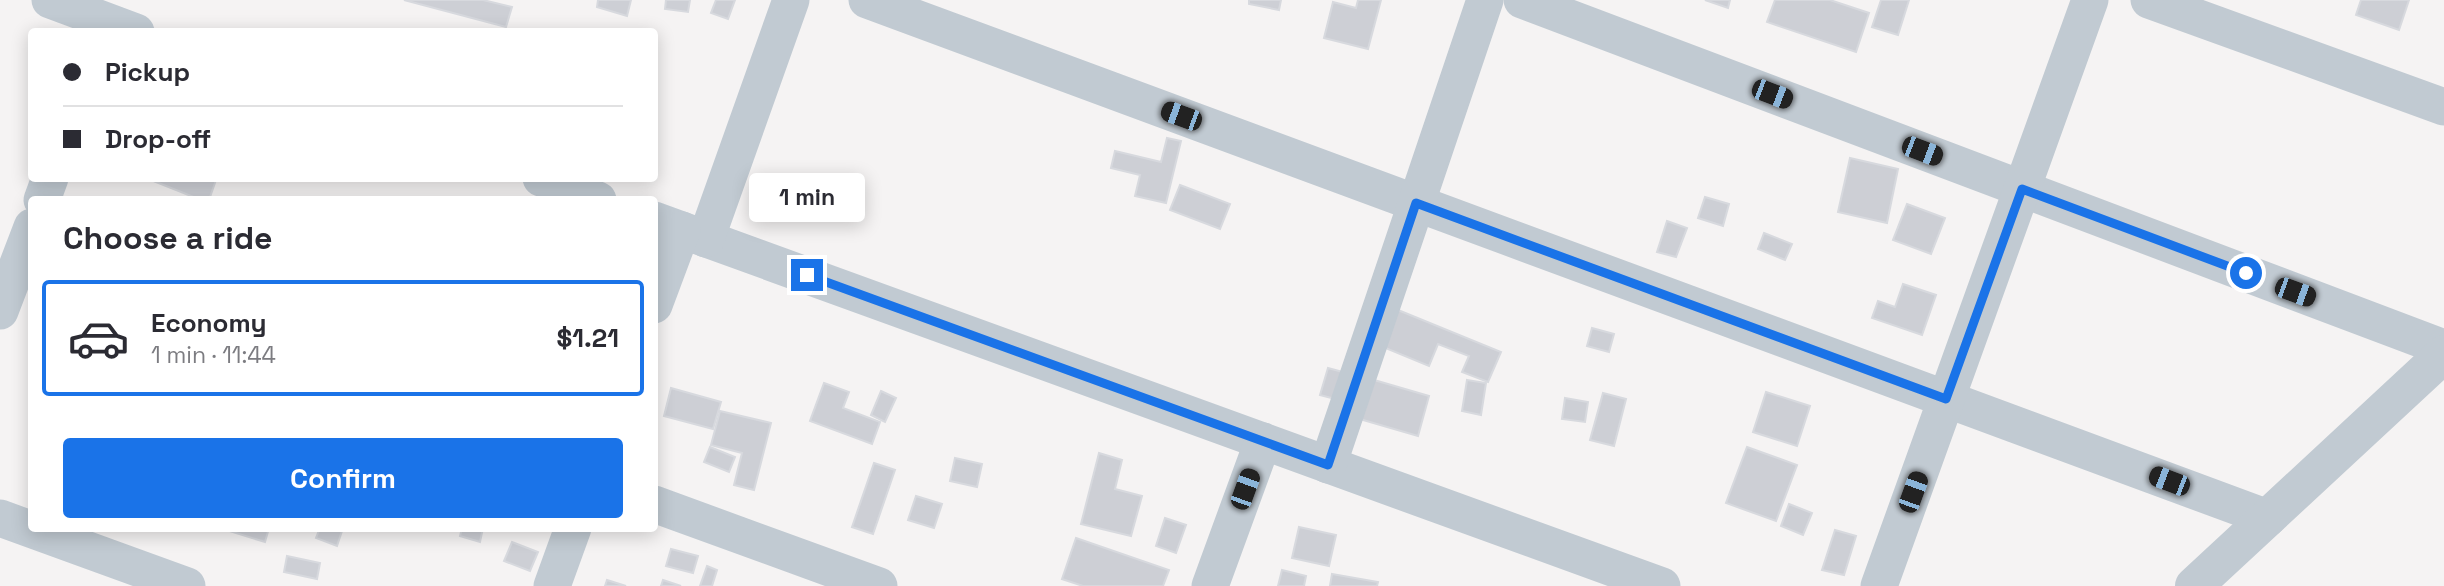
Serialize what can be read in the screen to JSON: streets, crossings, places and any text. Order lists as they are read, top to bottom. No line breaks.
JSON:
{"page":{"banner":["Pickup","Drop-off"],"bubble":"1 min","heading":"Choose a ride","list":[{"name":"Economy","note":"1 min · 11:44","value":"$1.21"}],"buttons":"Confirm"}}
